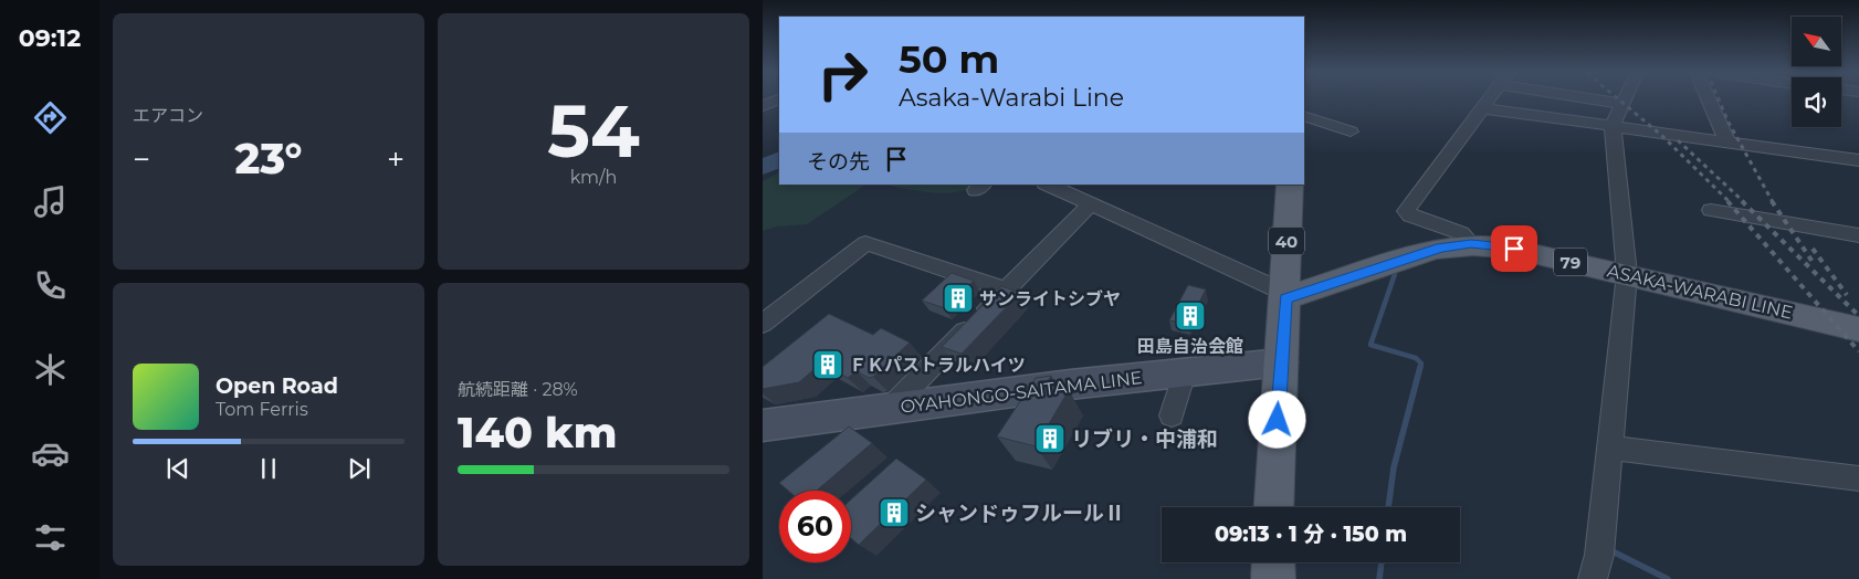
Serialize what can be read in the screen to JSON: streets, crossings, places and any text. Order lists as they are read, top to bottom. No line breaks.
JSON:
{"streets":{"main road":["40","79","ASAKA-WARABI LINE","OYAHONGO-SAITAMA LINE"]},"crossings":[["40","ASAKA-WARABI LINE"],["40","OYAHONGO-SAITAMA LINE"]],"places":{"building":["サンライトシブヤ","田島自治会館","ＦＫパストラルハイツ","リブリ・中浦和","シャンドゥフルールⅡ"]},"north":"top left","page":{"tabs":"09:12","tile":["エアコン",["54","km/h"],["航続距離 · 28%","140 km"]],"turn":["50 m","Asaka-Warabi Line"],"then":"その先","heat":["−","23°","+"],"song":["Open Road","Tom Ferris"],"limit":"60","trip":"09:13 · 1 分 · 150 m"}}
